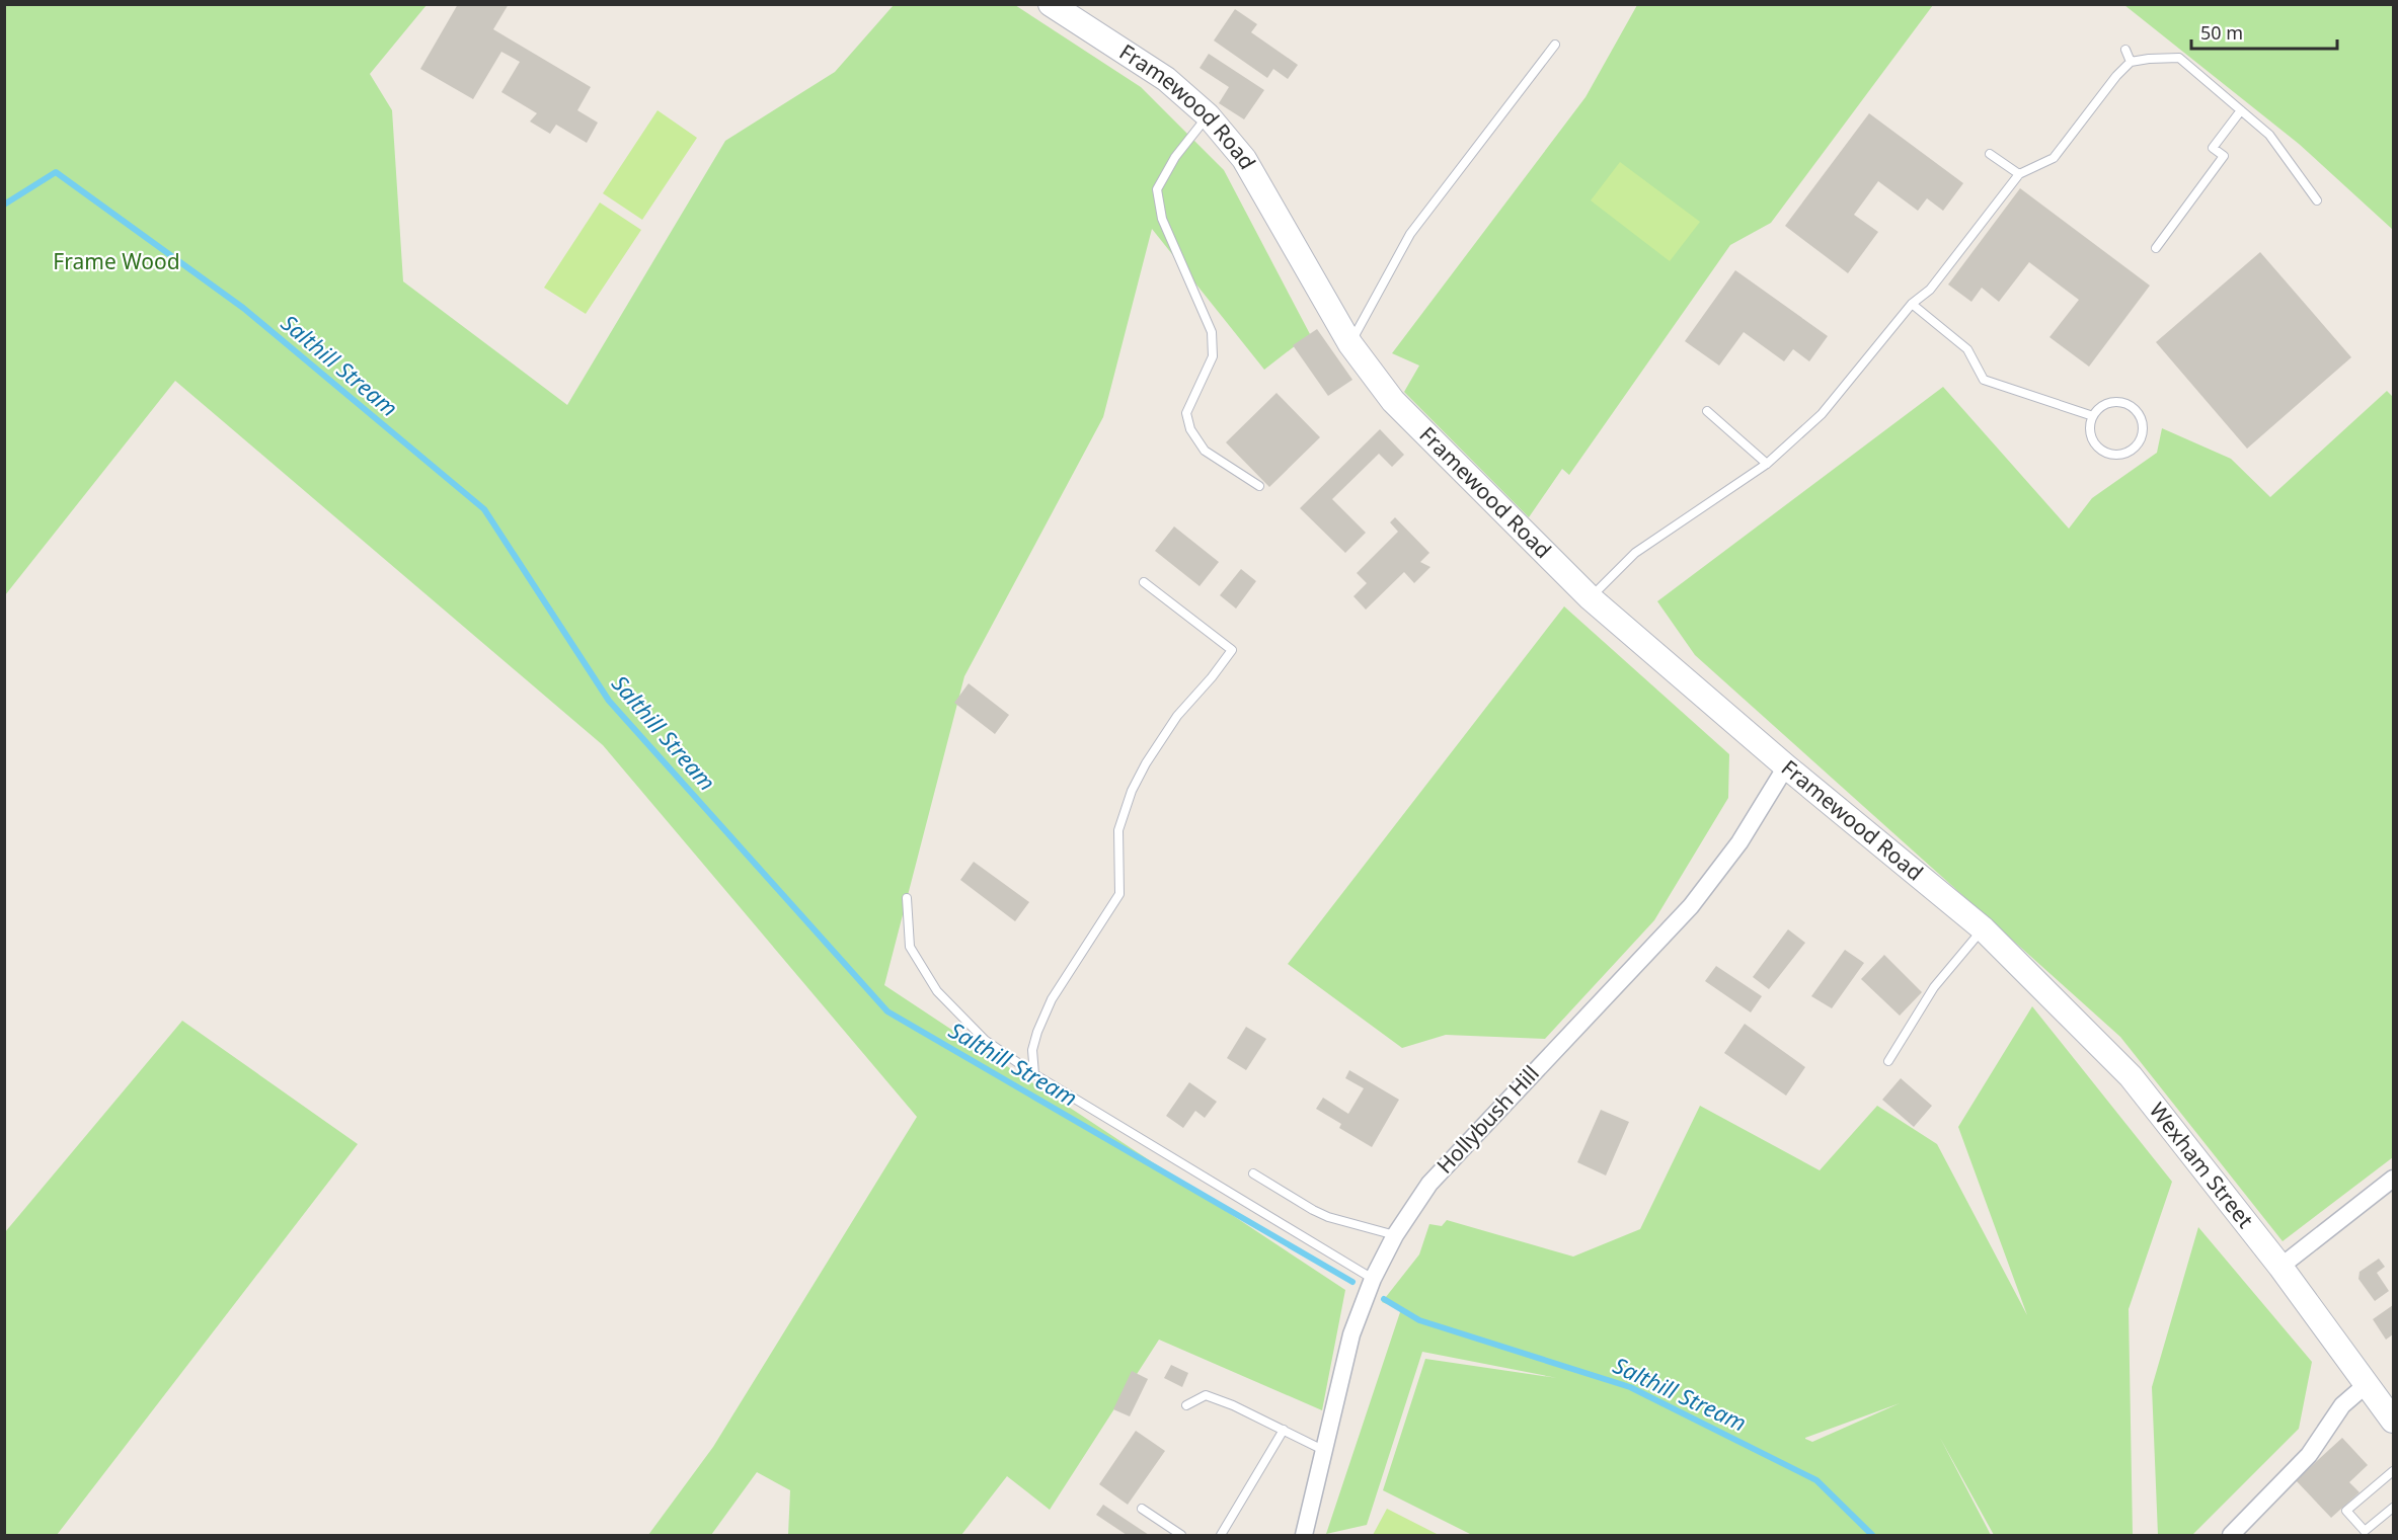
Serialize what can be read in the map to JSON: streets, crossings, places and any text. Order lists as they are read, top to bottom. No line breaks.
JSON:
{"streets":{"street":["Framewood Road","Hollybush Hill","Wexham Street"]},"crossings":[["Framewood Road","Hollybush Hill"],["Framewood Road","Wexham Street"]],"water":["Salthill Stream"],"parks":["Frame Wood"],"scale_bar":"50 m"}
